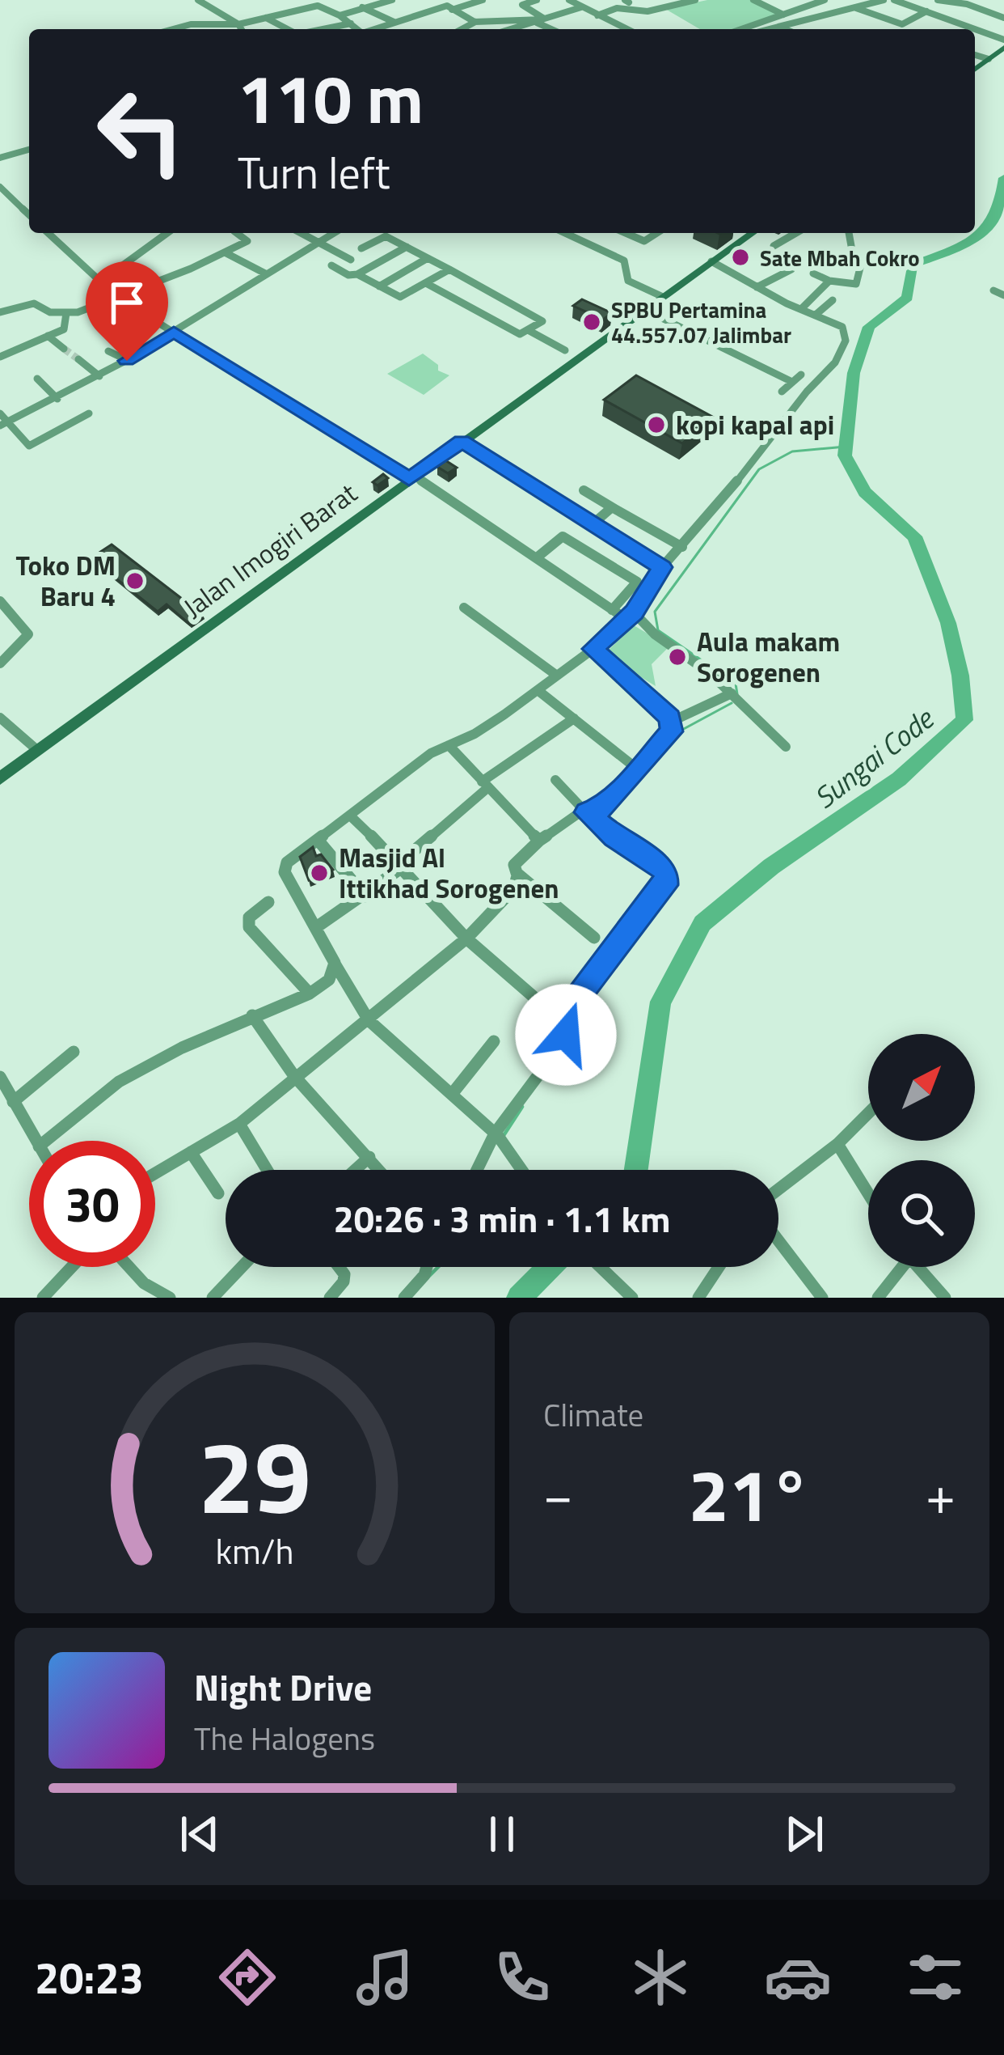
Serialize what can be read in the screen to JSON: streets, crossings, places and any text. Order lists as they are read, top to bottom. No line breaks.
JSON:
{"streets":{"main road":["Jalan Imogiri Barat"]},"water":["Sungai Code"],"places":["Sate Mbah Cokro","SPBU Pertamina 44.557.07 Jalimbar","kopi kapal api","Toko DM Baru 4","Aula makam Sorogenen","Masjid Al Ittikhad Sorogenen"],"north":"top right","page":{"turn":["110 m","Turn left"],"limit":"30","trip":"20:26 · 3 min · 1.1 km","tile":"Climate","heat":["−","21°","+"],"song":["Night Drive","The Halogens"],"tabs":"20:23","gauge":["29","km/h"]}}
